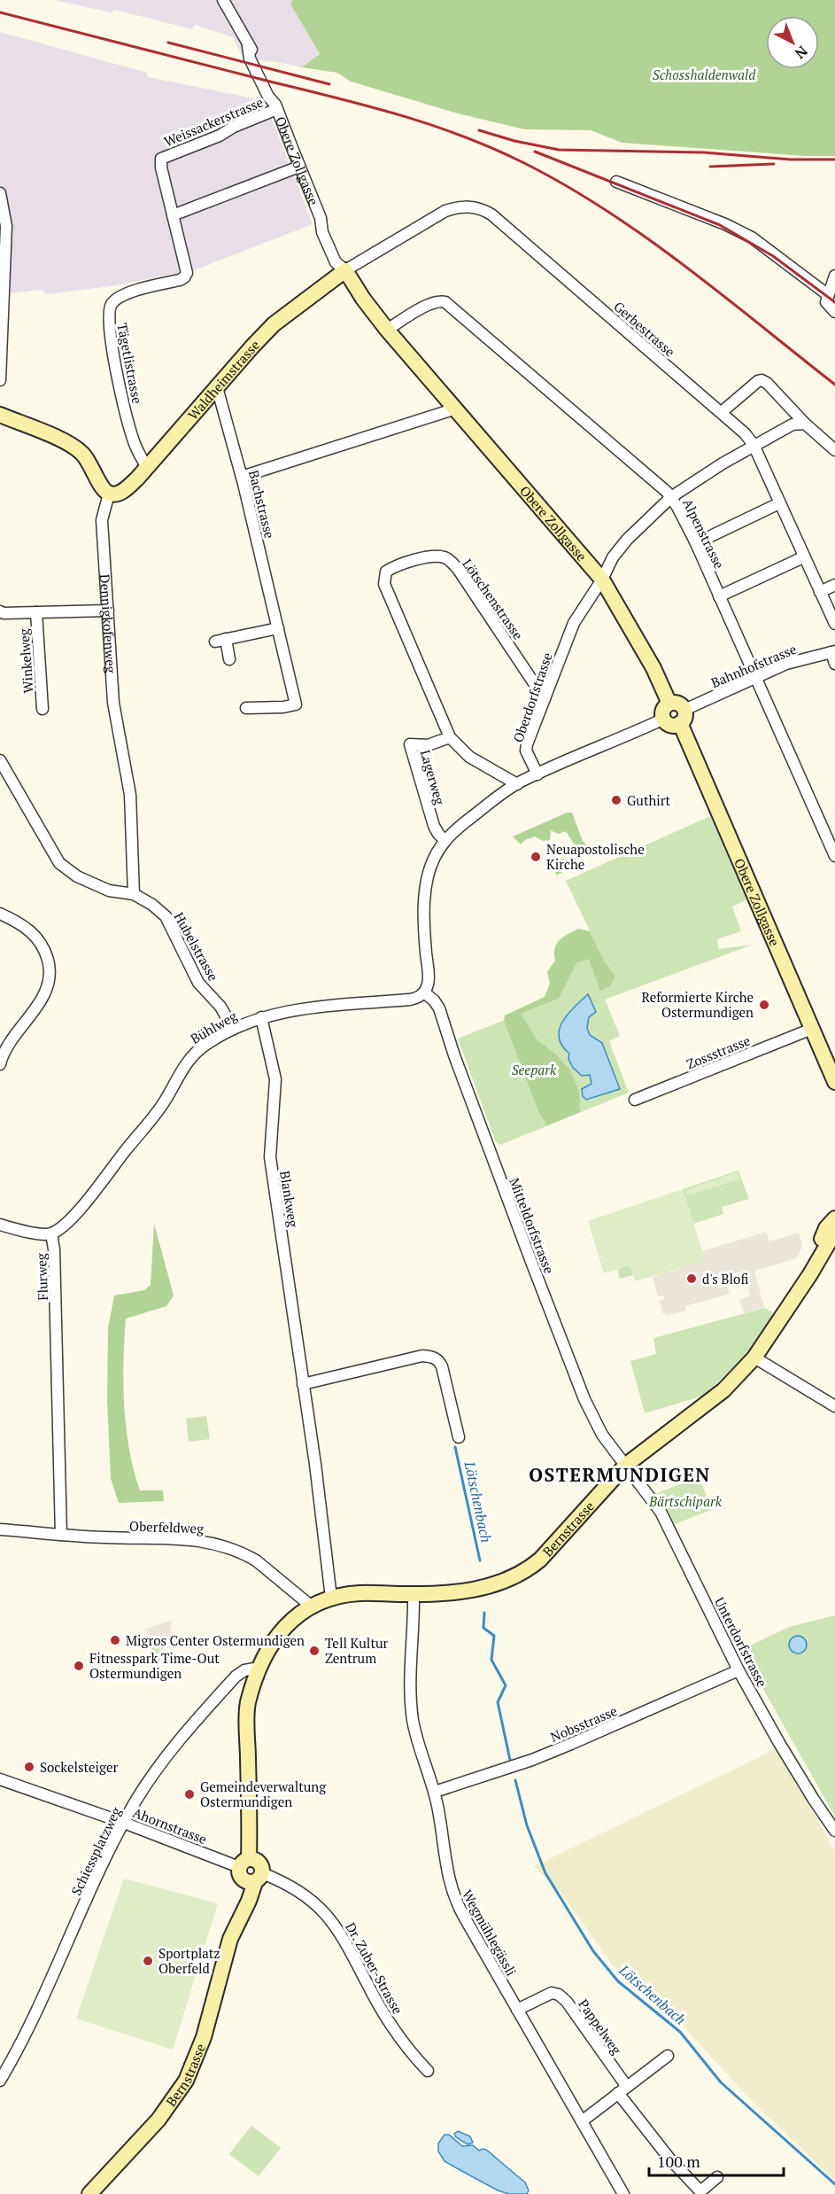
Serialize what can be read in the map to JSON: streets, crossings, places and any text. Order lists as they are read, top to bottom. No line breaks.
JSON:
{"streets":{"street":["Weissackerstrasse","Obere Zollgasse","Gerbestrasse","Tägetlistrasse","Waldheimstrasse","Bachstrasse","Alpenstrasse","Lötschenstrasse","Dennigkofenweg","Winkelweg","Bahnhofstrasse","Oberdorfstrasse","Lagerweg","Hubelstrasse","Bühlweg","Zossstrasse","Blankweg","Mitteldorfstrasse","Flurweg","Oberfeldweg","Bernstrasse","Unterdorfstrasse","Nobsstrasse","Ahornstrasse","Schiessplatzweg","Wegmühlegässli","Dr. Zuber-Strasse","Pappelweg"]},"crossings":[["Weissackerstrasse","Obere Zollgasse"],["Weissackerstrasse","Tägetlistrasse"],["Obere Zollgasse","Gerbestrasse"],["Obere Zollgasse","Waldheimstrasse"],["Obere Zollgasse","Alpenstrasse"],["Obere Zollgasse","Bahnhofstrasse"],["Obere Zollgasse","Oberdorfstrasse"],["Obere Zollgasse","Zossstrasse"],["Gerbestrasse","Waldheimstrasse"],["Gerbestrasse","Oberdorfstrasse"],["Tägetlistrasse","Waldheimstrasse"],["Waldheimstrasse","Bachstrasse"],["Waldheimstrasse","Dennigkofenweg"],["Alpenstrasse","Bahnhofstrasse"],["Alpenstrasse","Oberdorfstrasse"],["Lötschenstrasse","Oberdorfstrasse"],["Lötschenstrasse","Lagerweg"],["Dennigkofenweg","Winkelweg"],["Dennigkofenweg","Hubelstrasse"],["Hubelstrasse","Bühlweg"],["Bühlweg","Blankweg"],["Bühlweg","Flurweg"],["Blankweg","Bernstrasse"],["Mitteldorfstrasse","Bernstrasse"],["Mitteldorfstrasse","Unterdorfstrasse"],["Flurweg","Oberfeldweg"],["Oberfeldweg","Bernstrasse"],["Bernstrasse","Unterdorfstrasse"],["Bernstrasse","Ahornstrasse"],["Bernstrasse","Schiessplatzweg"],["Bernstrasse","Wegmühlegässli"],["Bernstrasse","Dr. Zuber-Strasse"],["Unterdorfstrasse","Nobsstrasse"],["Nobsstrasse","Wegmühlegässli"],["Ahornstrasse","Schiessplatzweg"],["Ahornstrasse","Dr. Zuber-Strasse"],["Wegmühlegässli","Pappelweg"]],"districts":["OSTERMUNDIGEN"],"water":["Lötschenbach"],"parks":["Schosshaldenwald","Seepark","Bärtschipark"],"places":["Guthirt","Neuapostolische Kirche","Reformierte Kirche Ostermundigen","d's Blofi","Migros Center Ostermundigen","Tell Kultur Zentrum","Fitnesspark Time-Out Ostermundigen","Sockelsteiger","Gemeindeverwaltung Ostermundigen","Sportplatz Oberfeld"],"scale_bar":"100 m","north":"bottom right"}
